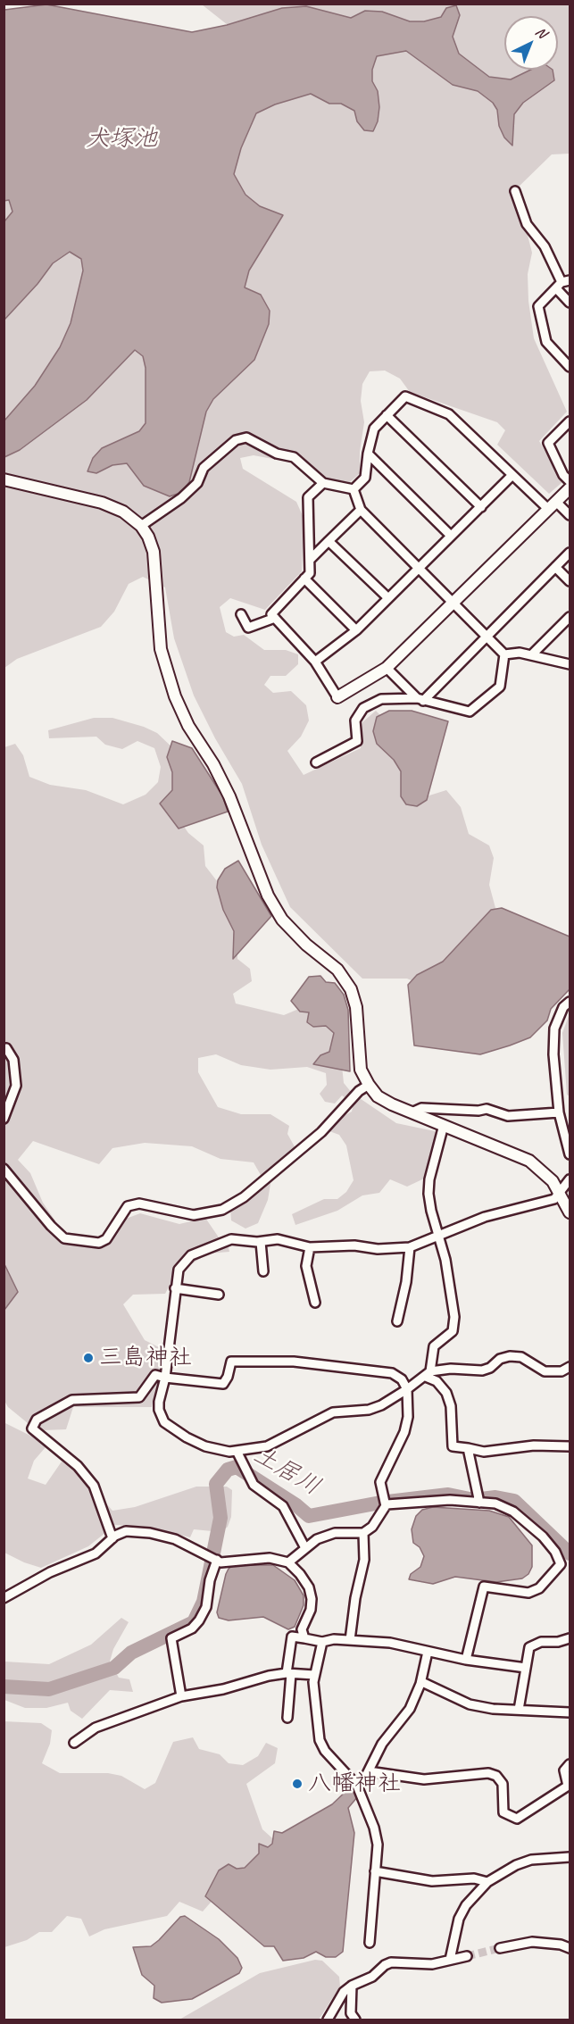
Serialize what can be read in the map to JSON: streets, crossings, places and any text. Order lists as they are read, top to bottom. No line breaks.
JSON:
{"water":["犬塚池","土居川"],"places":["三島神社","八幡神社"],"north":"top right"}
